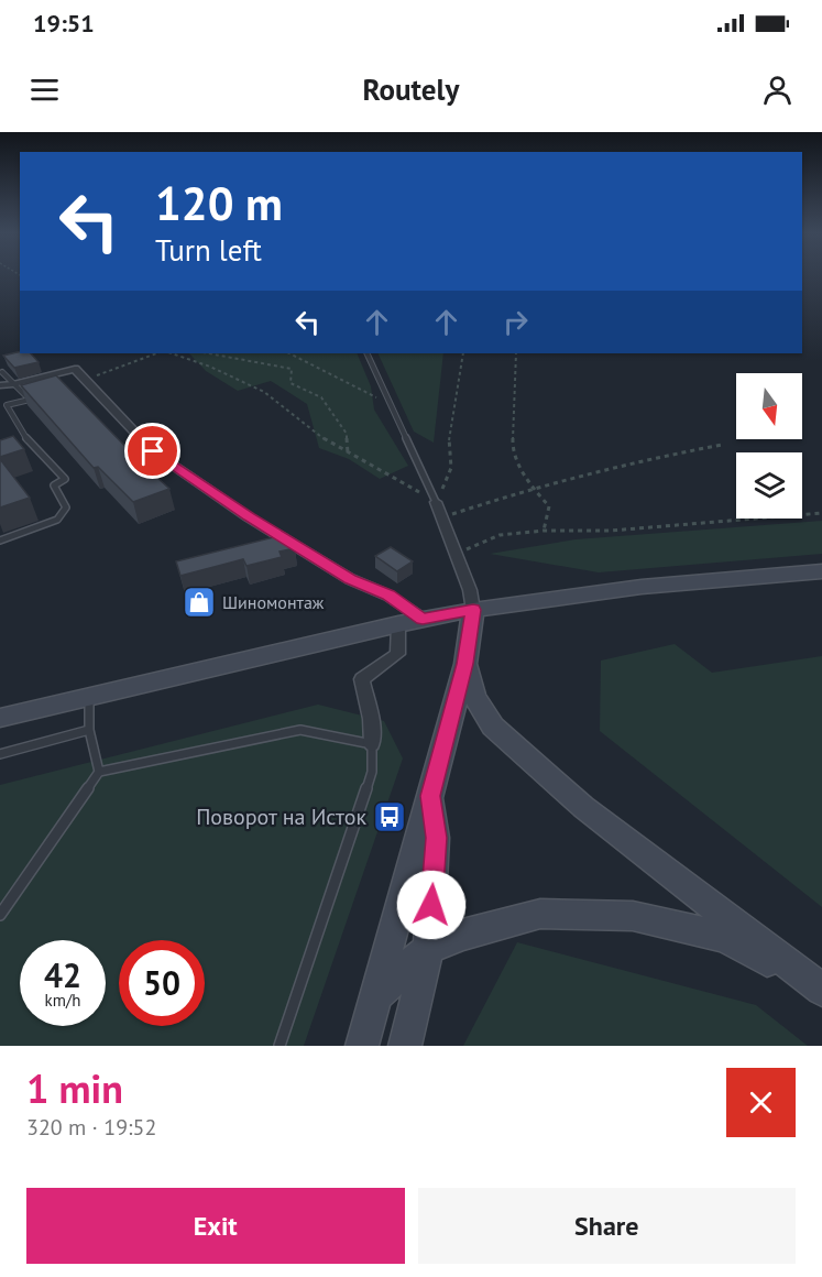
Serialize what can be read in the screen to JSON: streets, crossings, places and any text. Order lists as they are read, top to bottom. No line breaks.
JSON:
{"places":{"shop":["Шиномонтаж"],"bus stop":["Поворот на Исток"]},"north":"bottom","page":{"status":"19:51","header":"Routely","turn":["120 m","Turn left"],"speed":"42 km/h","limit":"50","heading":["1 min","320 m · 19:52"],"buttons":["Exit","Share"]}}
